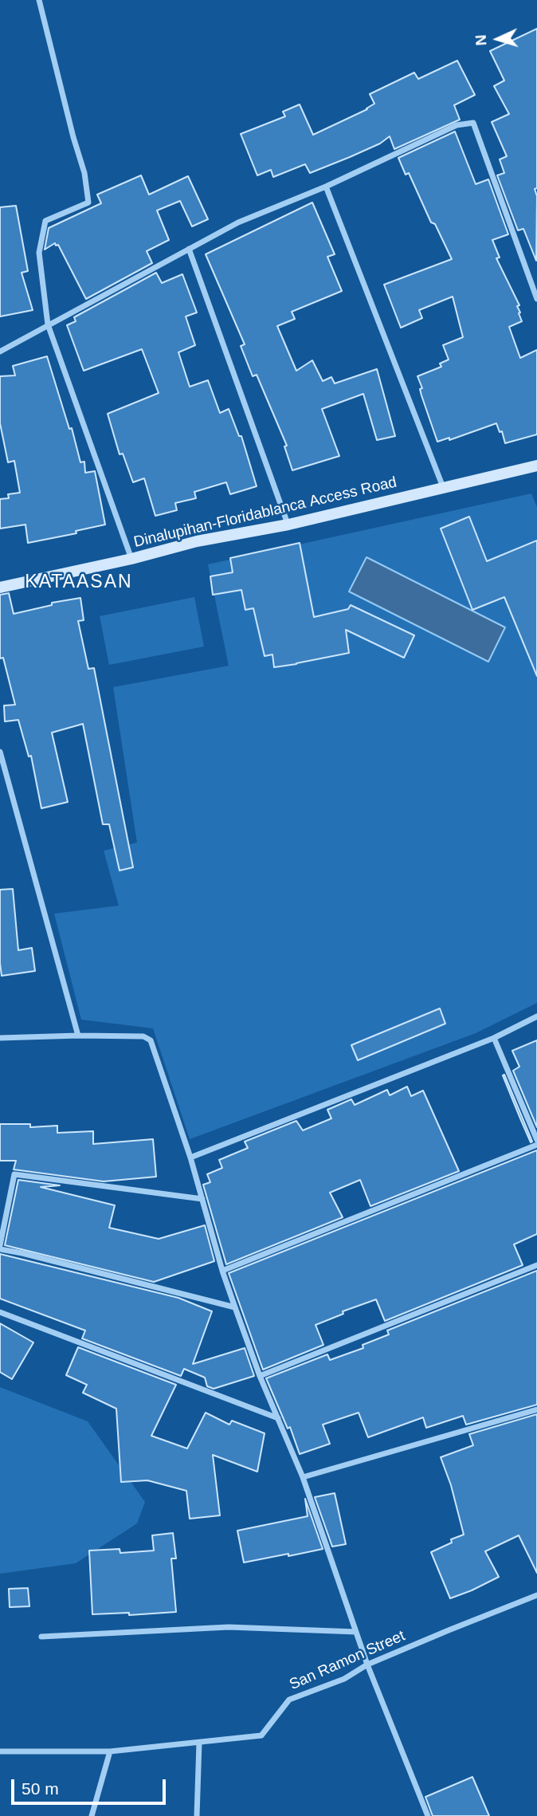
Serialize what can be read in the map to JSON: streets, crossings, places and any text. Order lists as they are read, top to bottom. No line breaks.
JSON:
{"streets":{"main road":["Dinalupihan-Floridablanca Access Road"],"street":["San Ramon Street"]},"districts":["KATAASAN"],"scale_bar":"50 m","north":"left"}
